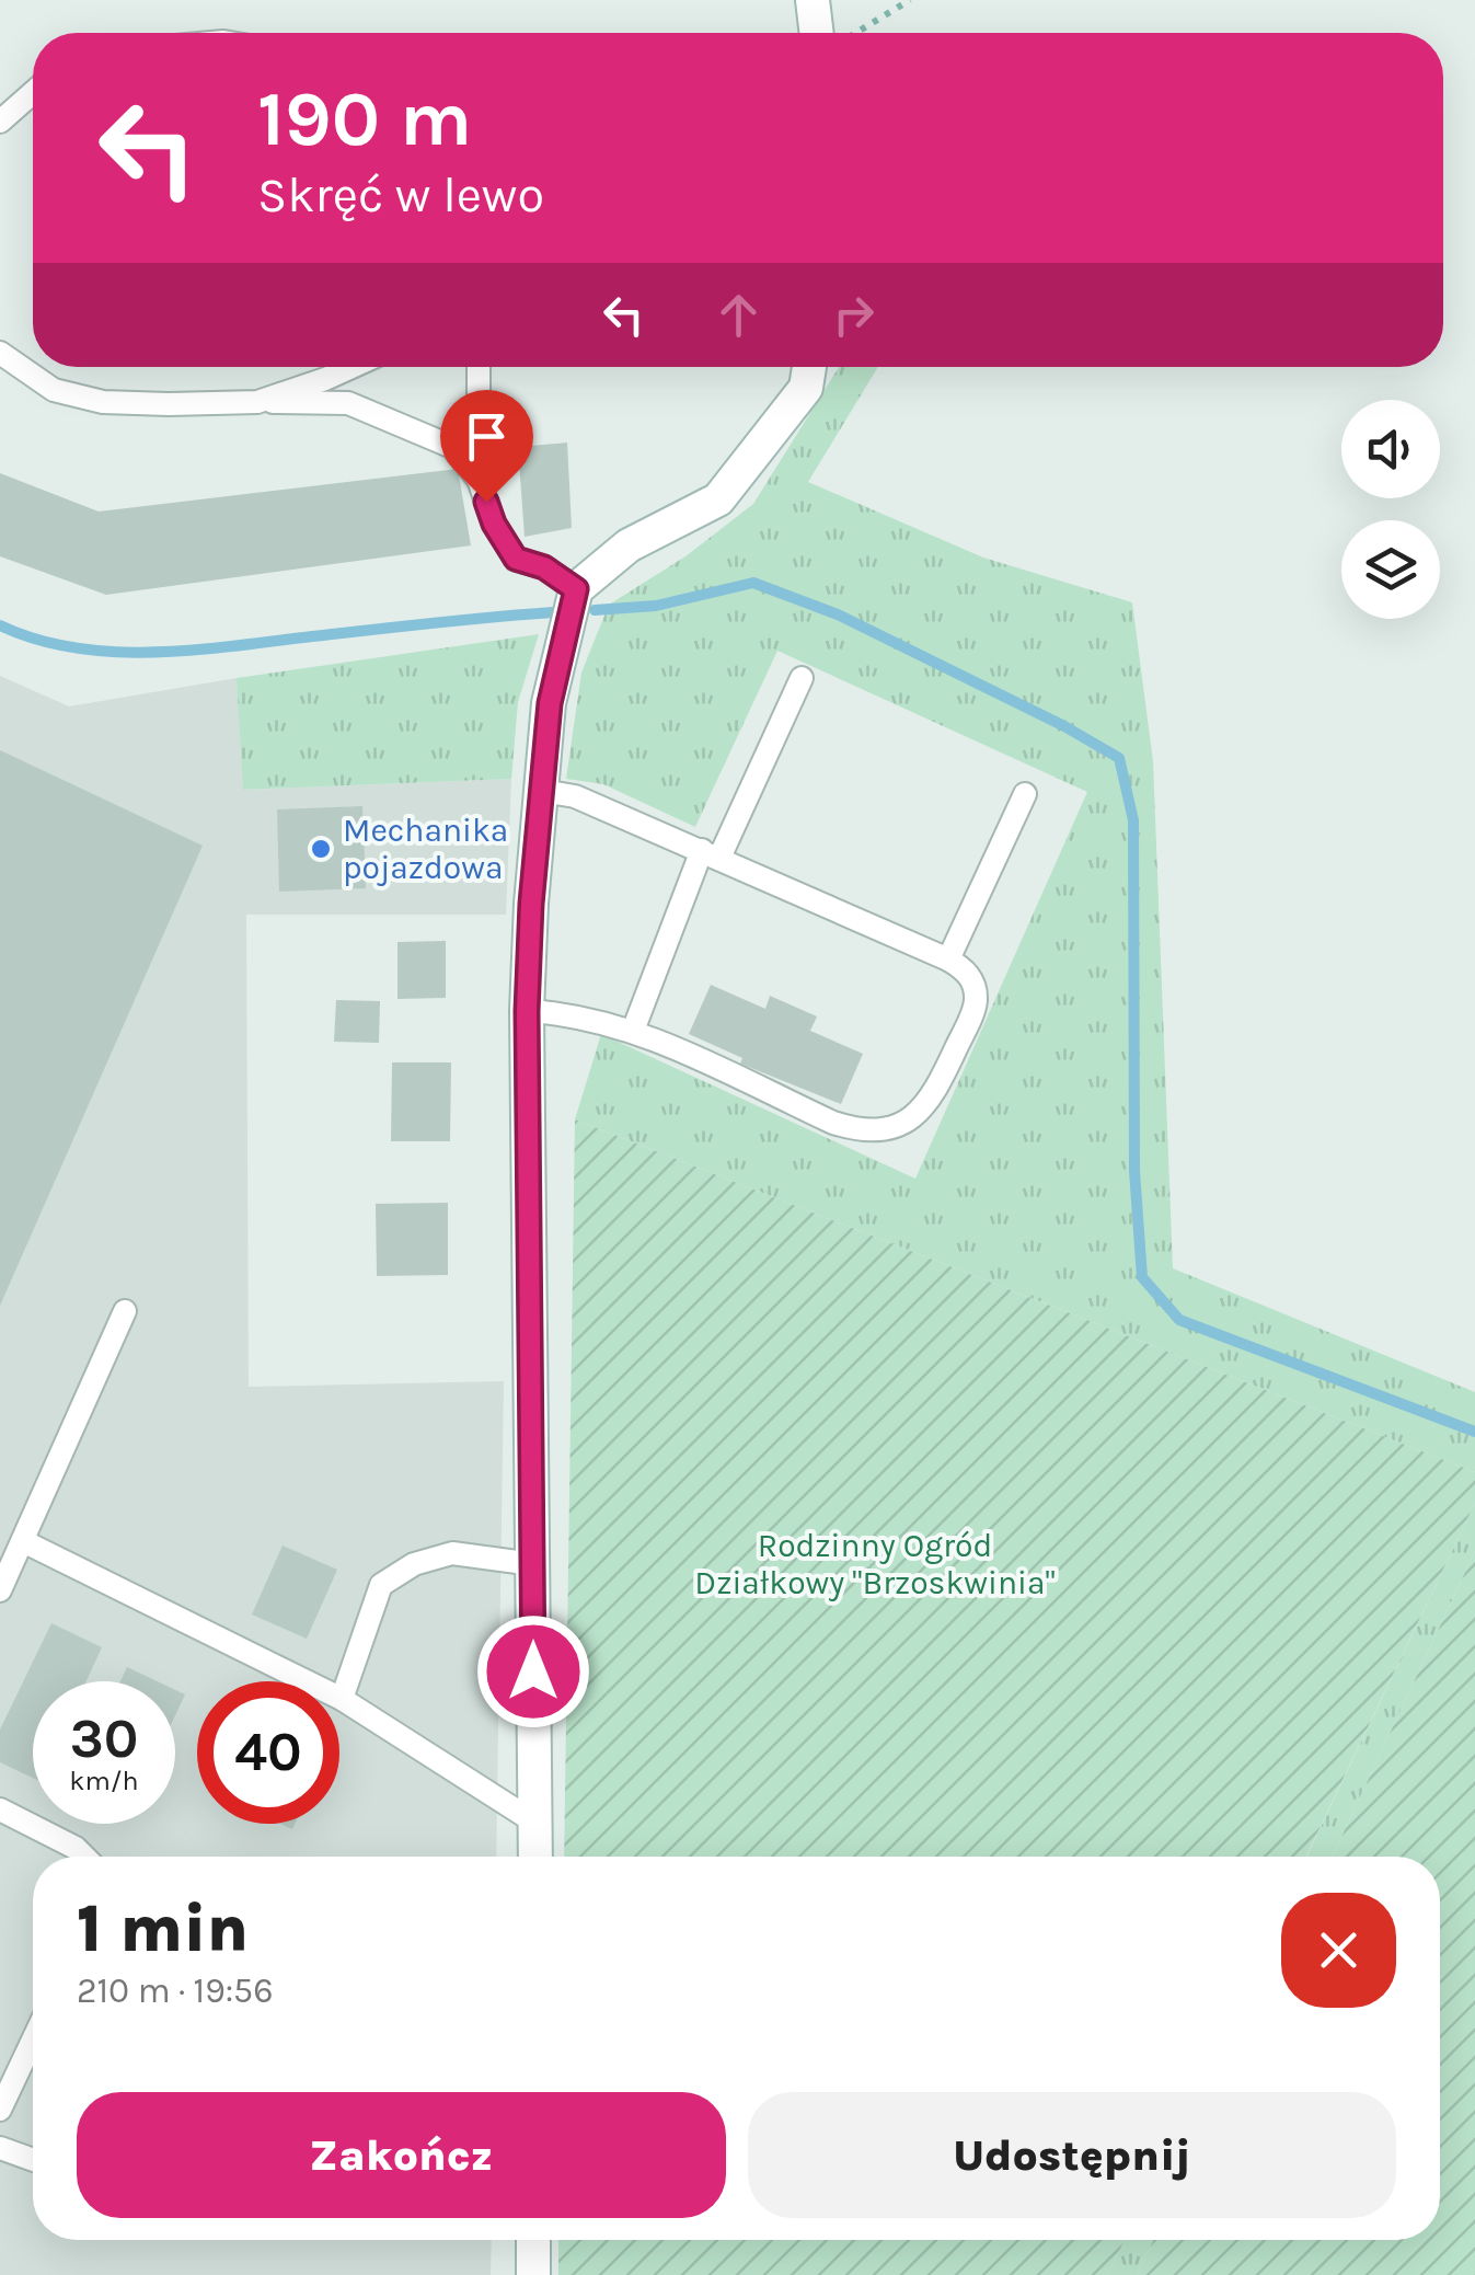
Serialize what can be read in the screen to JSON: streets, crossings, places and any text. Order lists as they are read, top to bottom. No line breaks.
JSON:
{"parks":["Rodzinny Ogród Działkowy \"Brzoskwinia\""],"places":["Mechanika pojazdowa"],"page":{"turn":["190 m","Skręć w lewo"],"speed":"30 km/h","limit":"40","heading":["1 min","210 m · 19:56"],"buttons":["Zakończ","Udostępnij"]}}
